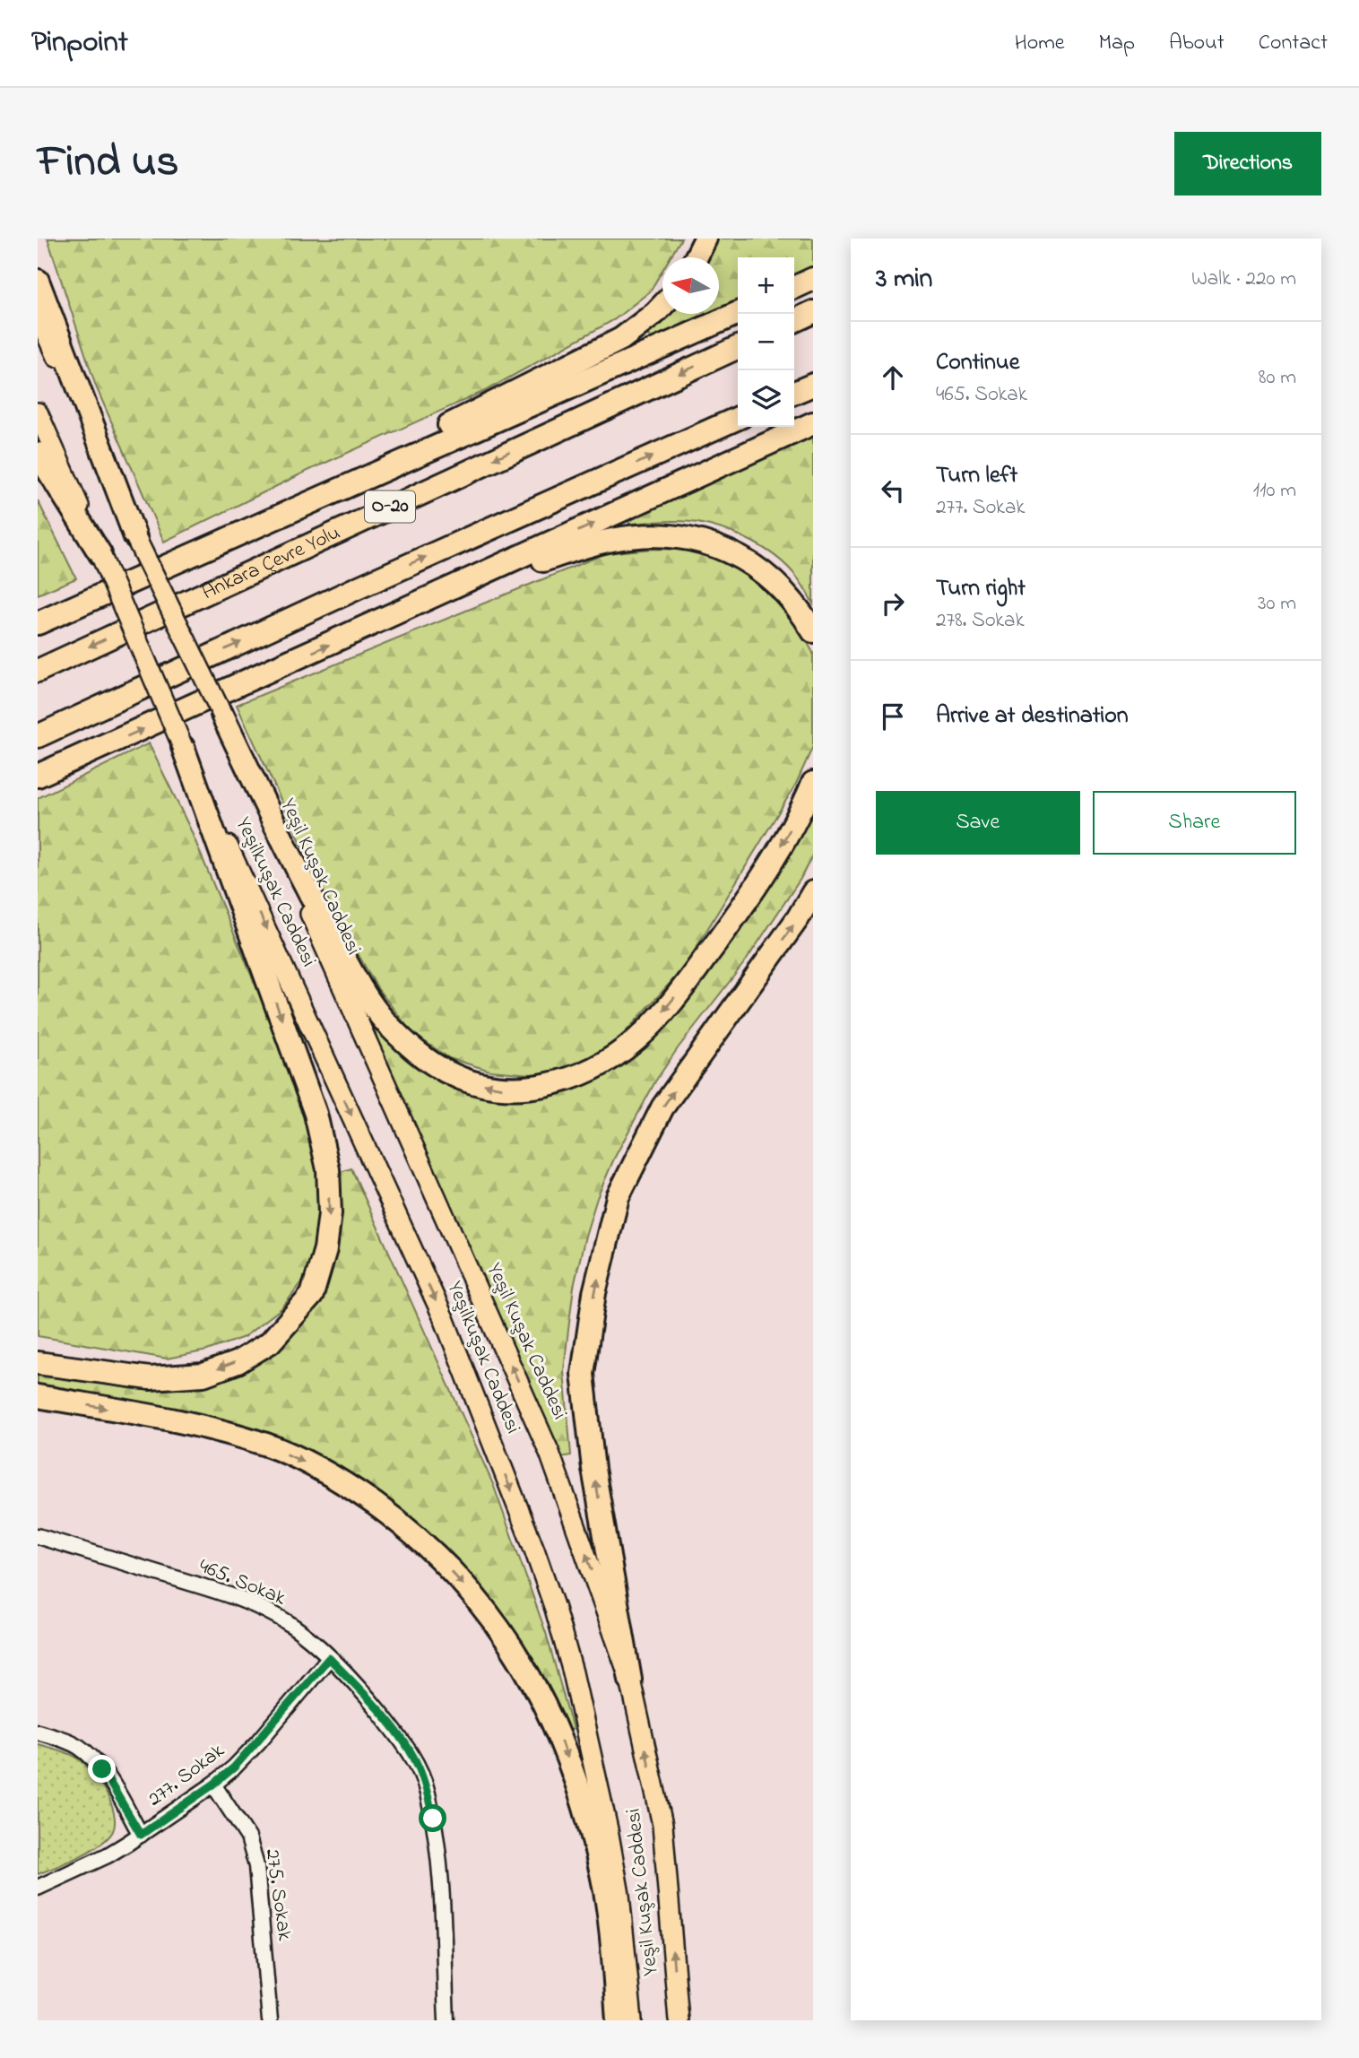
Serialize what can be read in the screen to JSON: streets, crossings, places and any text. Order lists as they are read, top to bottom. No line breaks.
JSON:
{"streets":{"highway":["O-20","Ankara Çevre Yolu"],"main road":["Yeşil Kuşak Caddesi","Yeşilkuşak Caddesi"],"street":["465. Sokak","277. Sokak","275. Sokak"]},"crossings":[["465. Sokak","277. Sokak"],["277. Sokak","275. Sokak"]],"one_way":["Yeşil Kuşak Caddesi","Yeşilkuşak Caddesi"],"north":"left","page":{"header":"Pinpoint","nav":["Home","Map","About","Contact"],"title":"Find us","buttons":["Directions",["Save","Share"]],"heading":["3 min","Walk · 220 m"],"map_buttons":["+","−"],"list":[["Continue","465. Sokak","80 m"],["Turn left","277. Sokak","110 m"],["Turn right","278. Sokak","30 m"],"Arrive at destination"]}}
